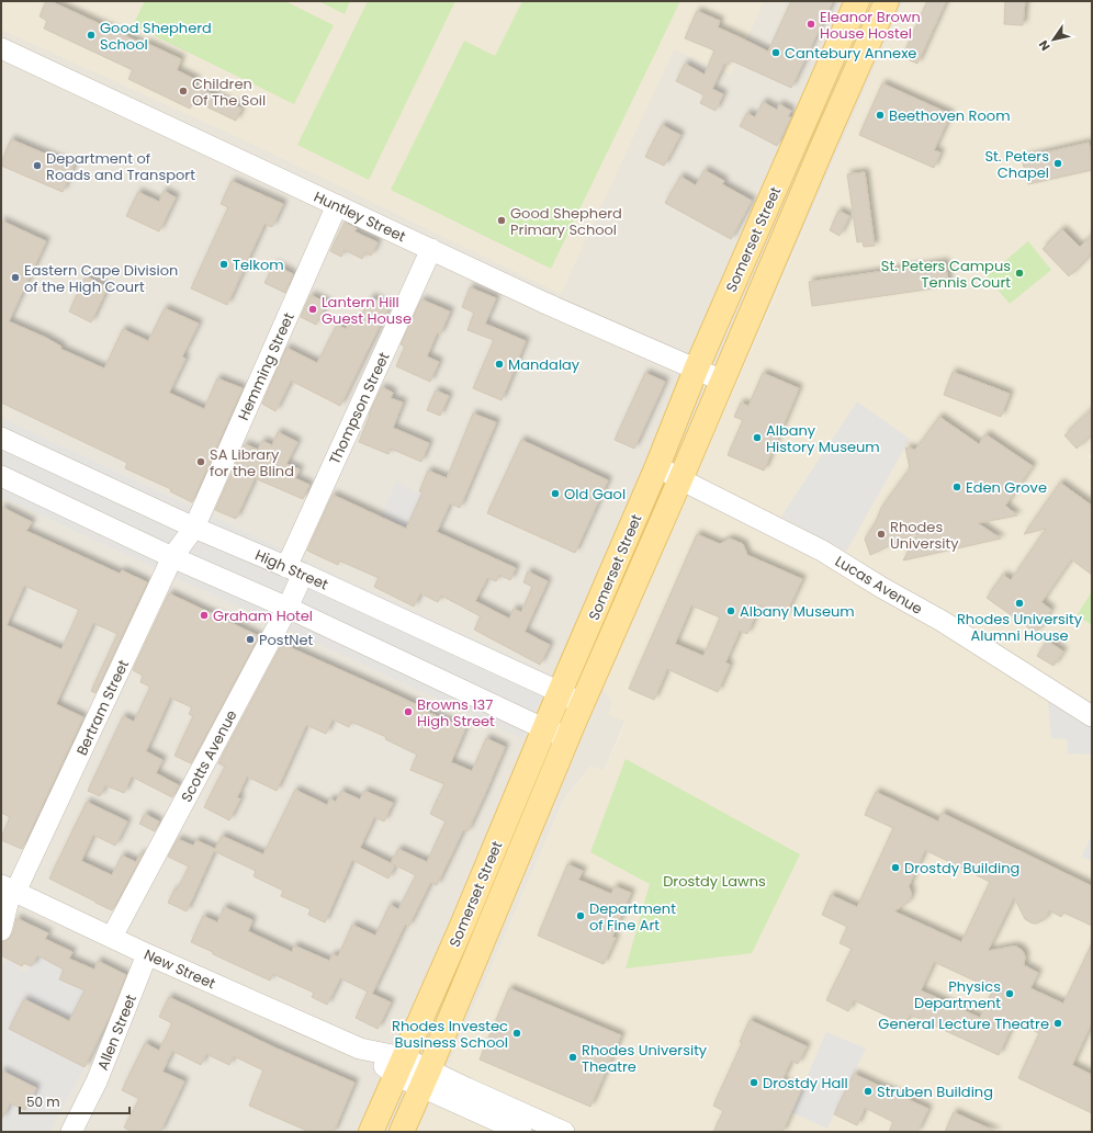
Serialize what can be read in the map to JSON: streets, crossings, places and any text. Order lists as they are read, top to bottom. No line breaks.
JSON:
{"streets":{"main road":["Somerset Street"],"street":["Huntley Street","Hemming Street","Thompson Street","High Street","Lucas Avenue","Bertram Street","Scotts Avenue","New Street","Allen Street"]},"crossings":[["Huntley Street","Somerset Street"],["Huntley Street","Hemming Street"],["Huntley Street","Thompson Street"],["Somerset Street","High Street"],["Somerset Street","Lucas Avenue"],["Somerset Street","New Street"],["Hemming Street","High Street"],["Hemming Street","Bertram Street"],["Thompson Street","High Street"],["Thompson Street","Scotts Avenue"],["High Street","Bertram Street"],["High Street","Scotts Avenue"],["Bertram Street","New Street"],["Scotts Avenue","New Street"],["New Street","Allen Street"]],"parks":["Drostdy Lawns"],"places":["Eleanor Brown House Hostel","Good Shepherd School","Cantebury Annexe","Children Of The Soil","Beethoven Room","St. Peters Chapel","Department of Roads and Transport","Good Shepherd Primary School","Telkom","St. Peters Campus Tennis Court","Eastern Cape Division of the High Court","Lantern Hill Guest House","Mandalay","Albany History Museum","SA Library for the Blind","Eden Grove","Old Gaol","Rhodes University","Rhodes University Alumni House","Albany Museum","Graham Hotel","PostNet","Browns 137 High Street","Drostdy Building","Department of Fine Art","Physics Department","General Lecture Theatre","Rhodes Investec Business School","Rhodes University Theatre","Drostdy Hall","Struben Building"],"scale_bar":"50 m","north":"bottom left"}
